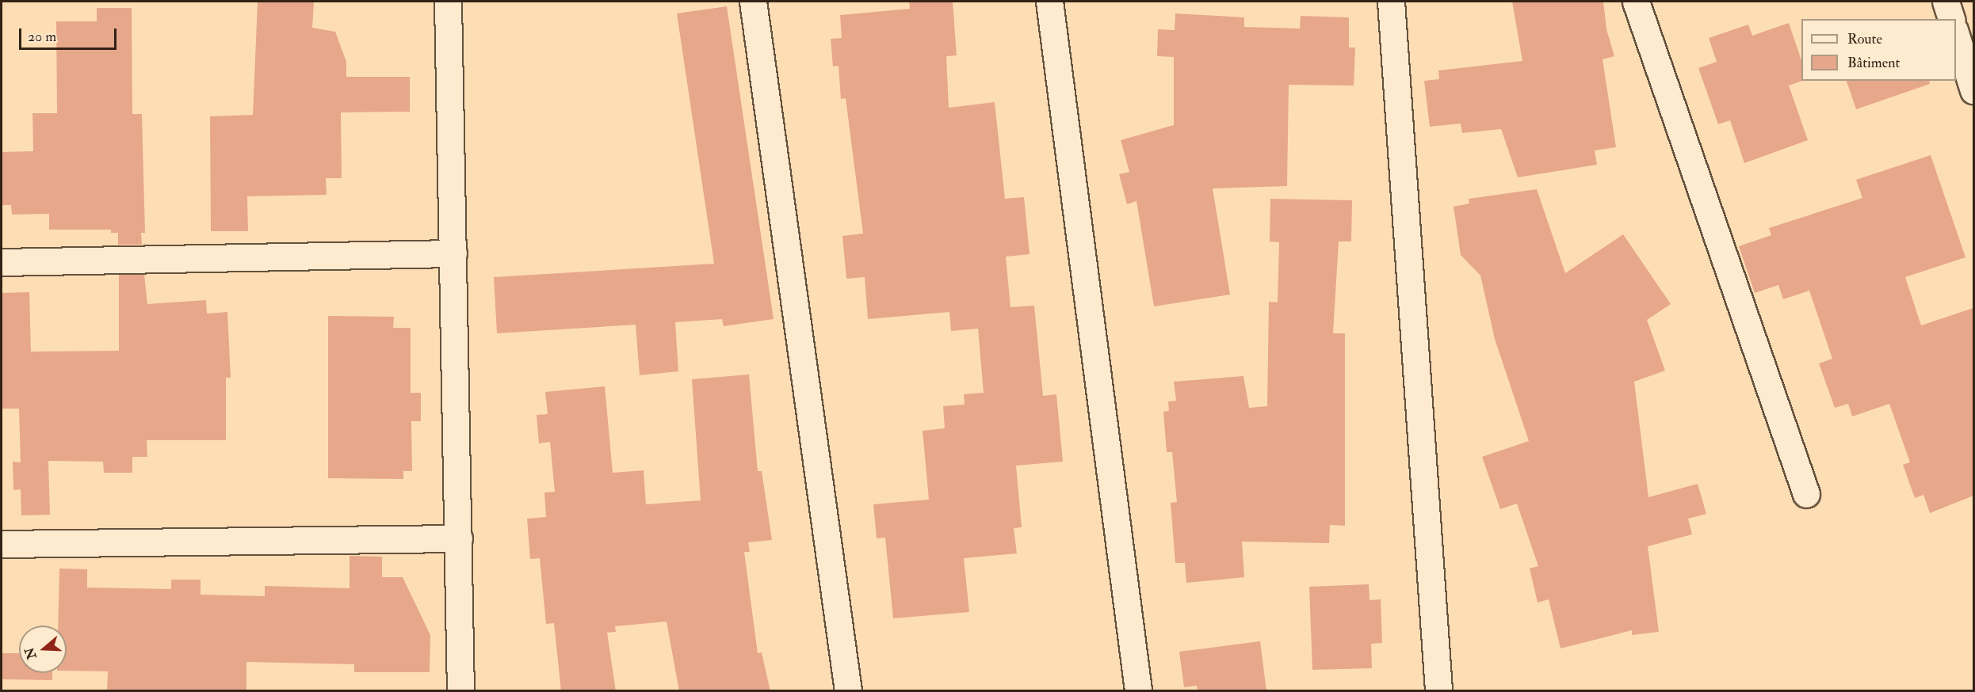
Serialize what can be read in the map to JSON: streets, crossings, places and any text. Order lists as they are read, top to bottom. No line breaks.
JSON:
{"legend":["Route","Bâtiment"],"scale_bar":"20 m","north":"left"}
